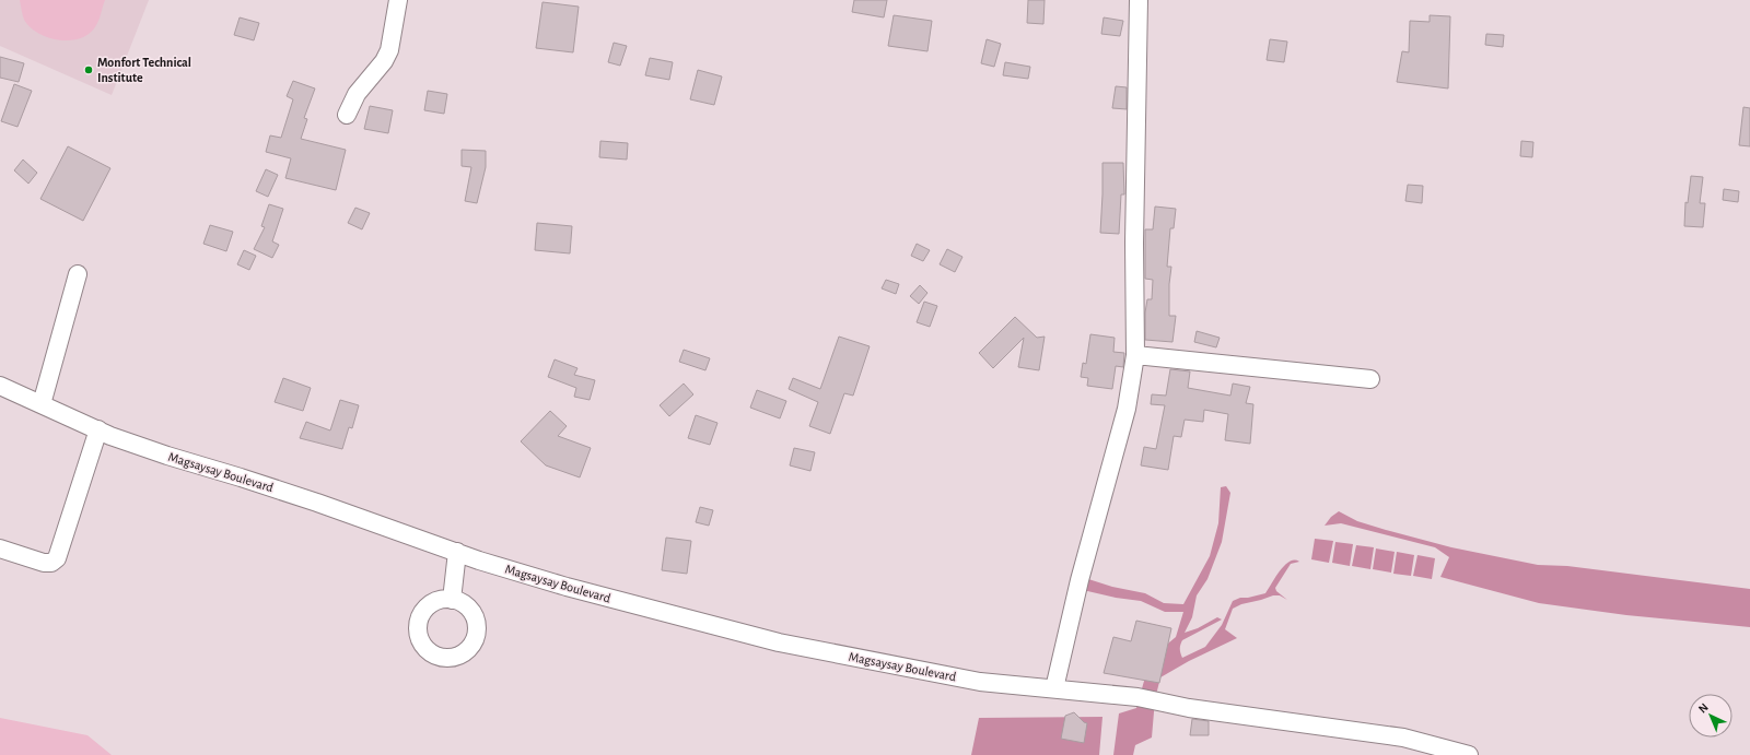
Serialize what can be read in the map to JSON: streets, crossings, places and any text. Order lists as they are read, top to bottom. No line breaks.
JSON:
{"streets":{"street":["Magsaysay Boulevard"]},"places":["Monfort Technical Institute"],"north":"top left"}
